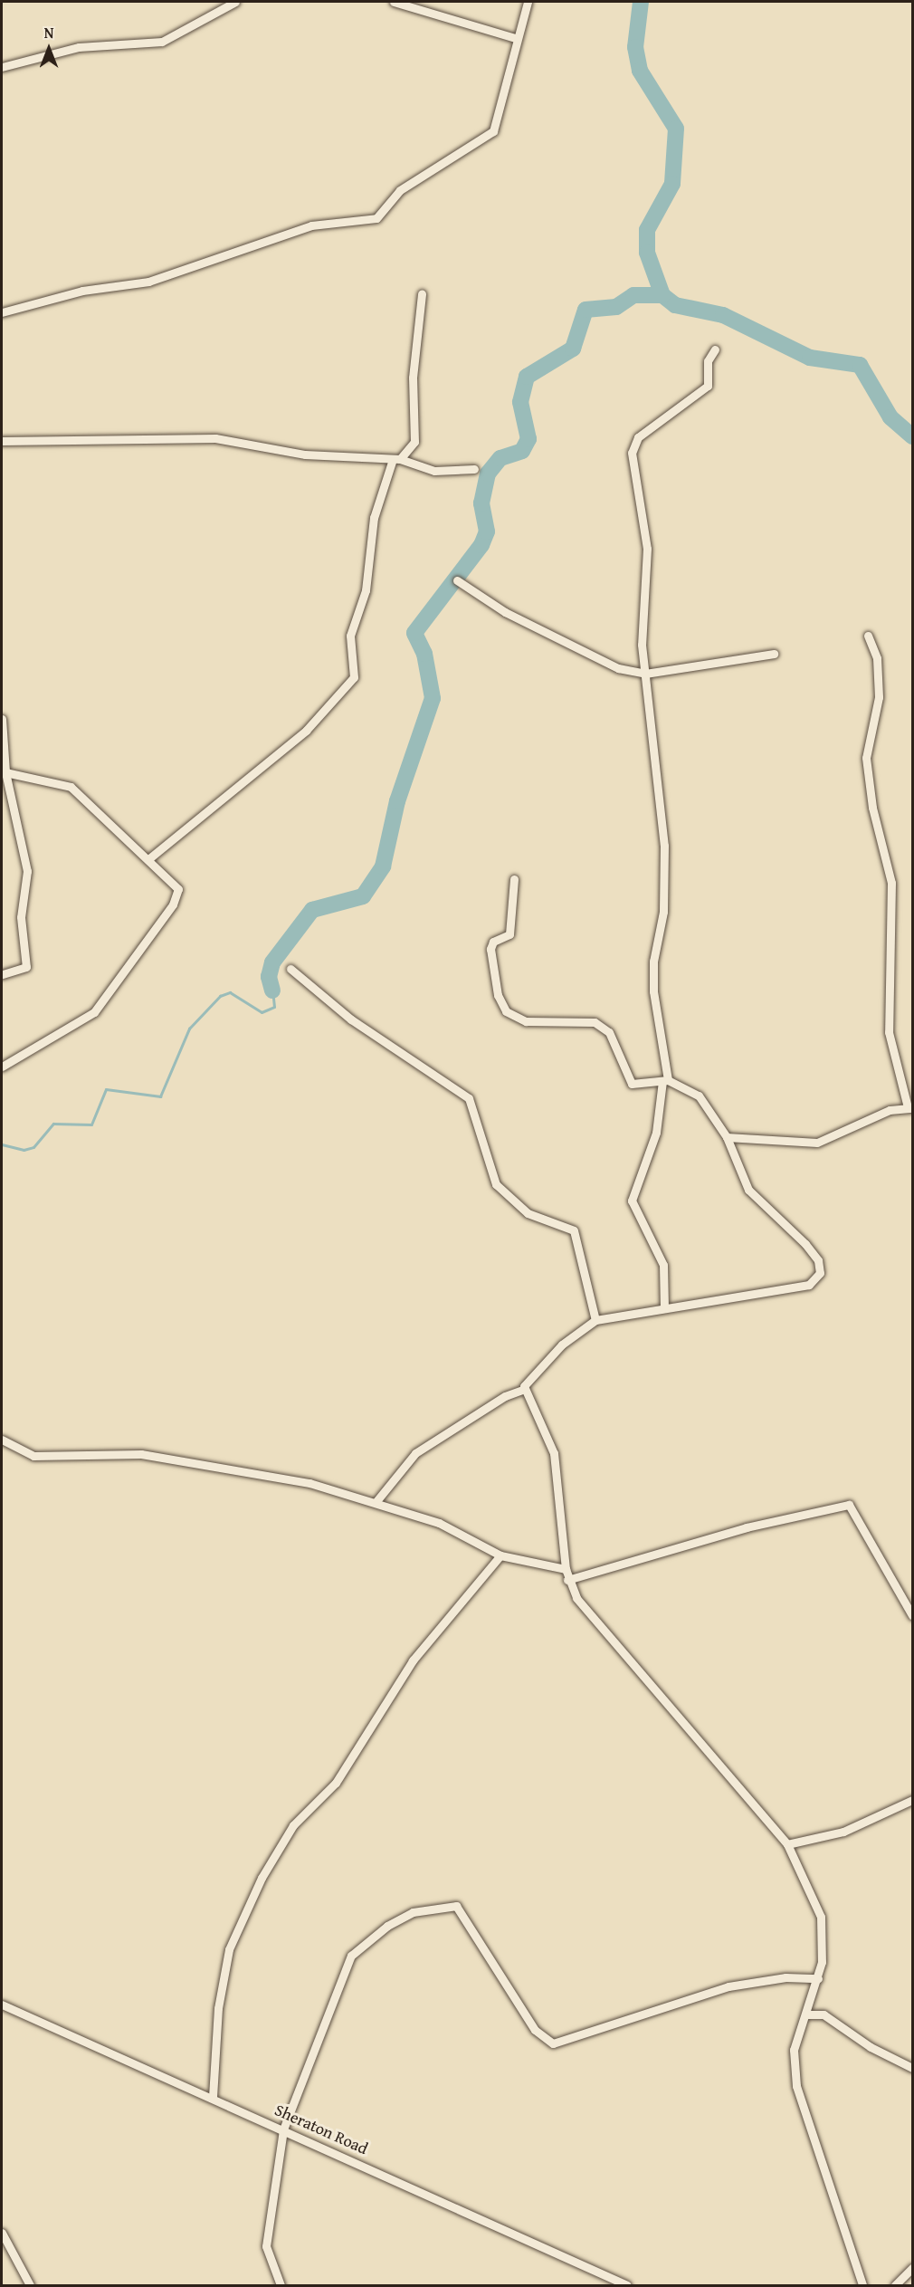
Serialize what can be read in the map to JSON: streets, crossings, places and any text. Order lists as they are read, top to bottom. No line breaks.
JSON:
{"streets":{"street":["Sheraton Road"]},"north":"top"}
